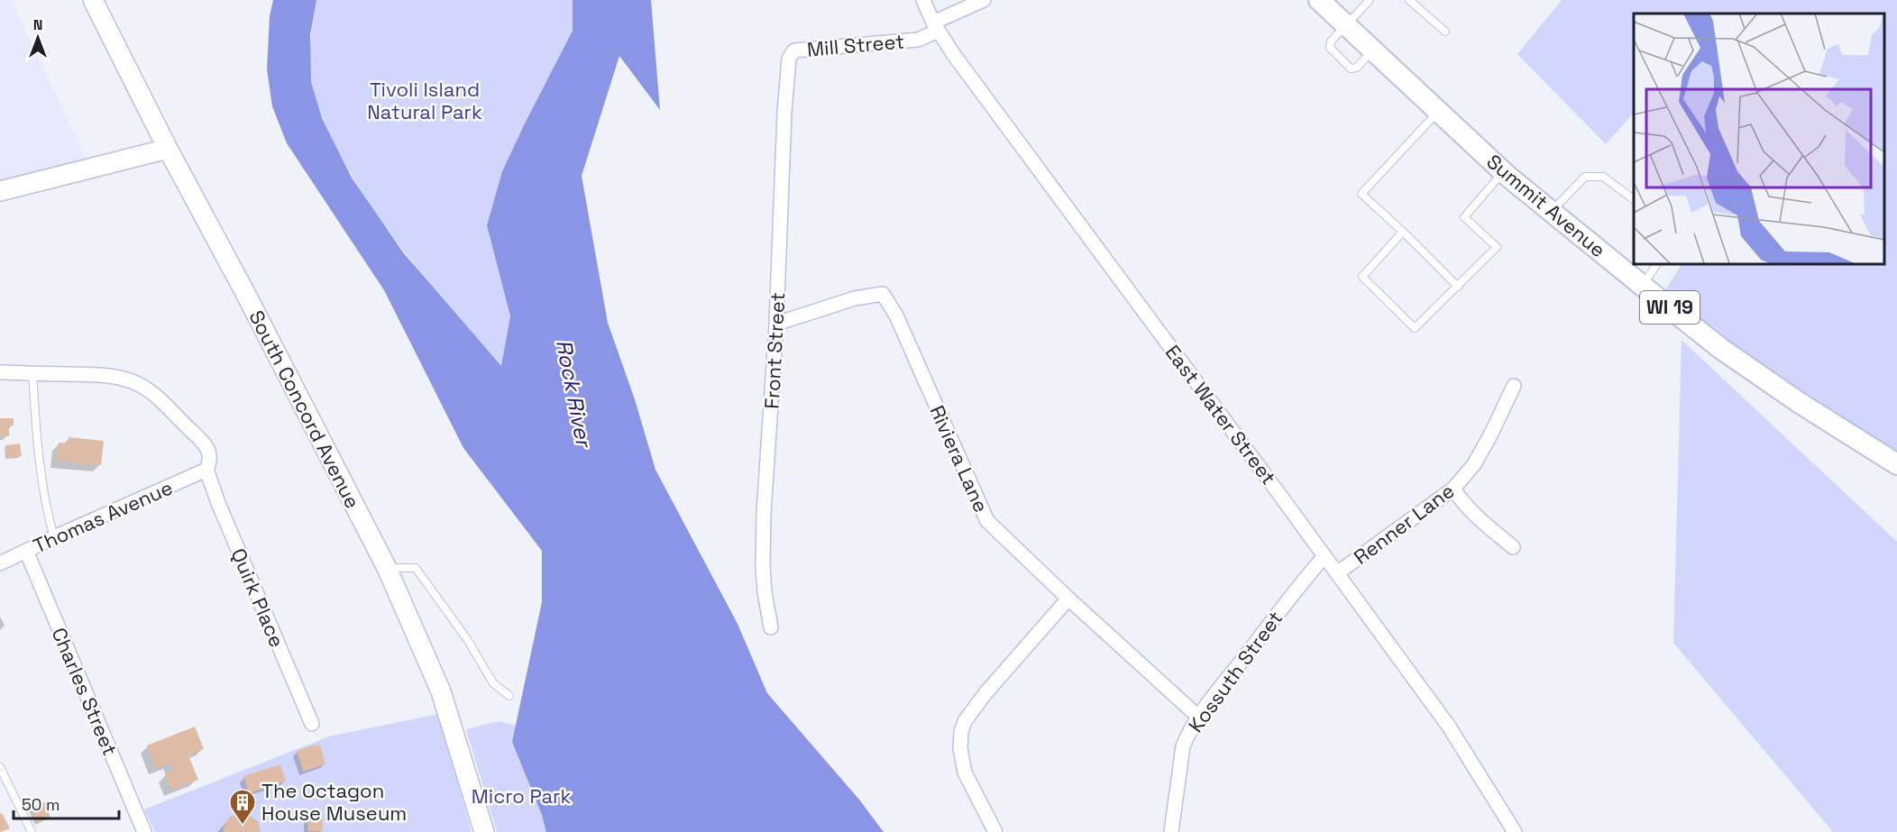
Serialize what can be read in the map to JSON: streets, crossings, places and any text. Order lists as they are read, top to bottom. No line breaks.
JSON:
{"streets":{"main road":["Summit Avenue","WI 19"],"street":["Mill Street","Front Street","South Concord Avenue","East Water Street","Riviera Lane","Thomas Avenue","Renner Lane","Quirk Place","Kossuth Street","Charles Street"]},"crossings":[["Mill Street","Front Street"],["Mill Street","East Water Street"],["Front Street","Riviera Lane"],["East Water Street","Renner Lane"],["East Water Street","Kossuth Street"],["Riviera Lane","Kossuth Street"],["Thomas Avenue","Quirk Place"],["Thomas Avenue","Charles Street"]],"water":["Rock River"],"parks":["Tivoli Island Natural Park","Micro Park"],"places":{"building":["The Octagon House Museum"]},"scale_bar":"50 m","north":"top"}
